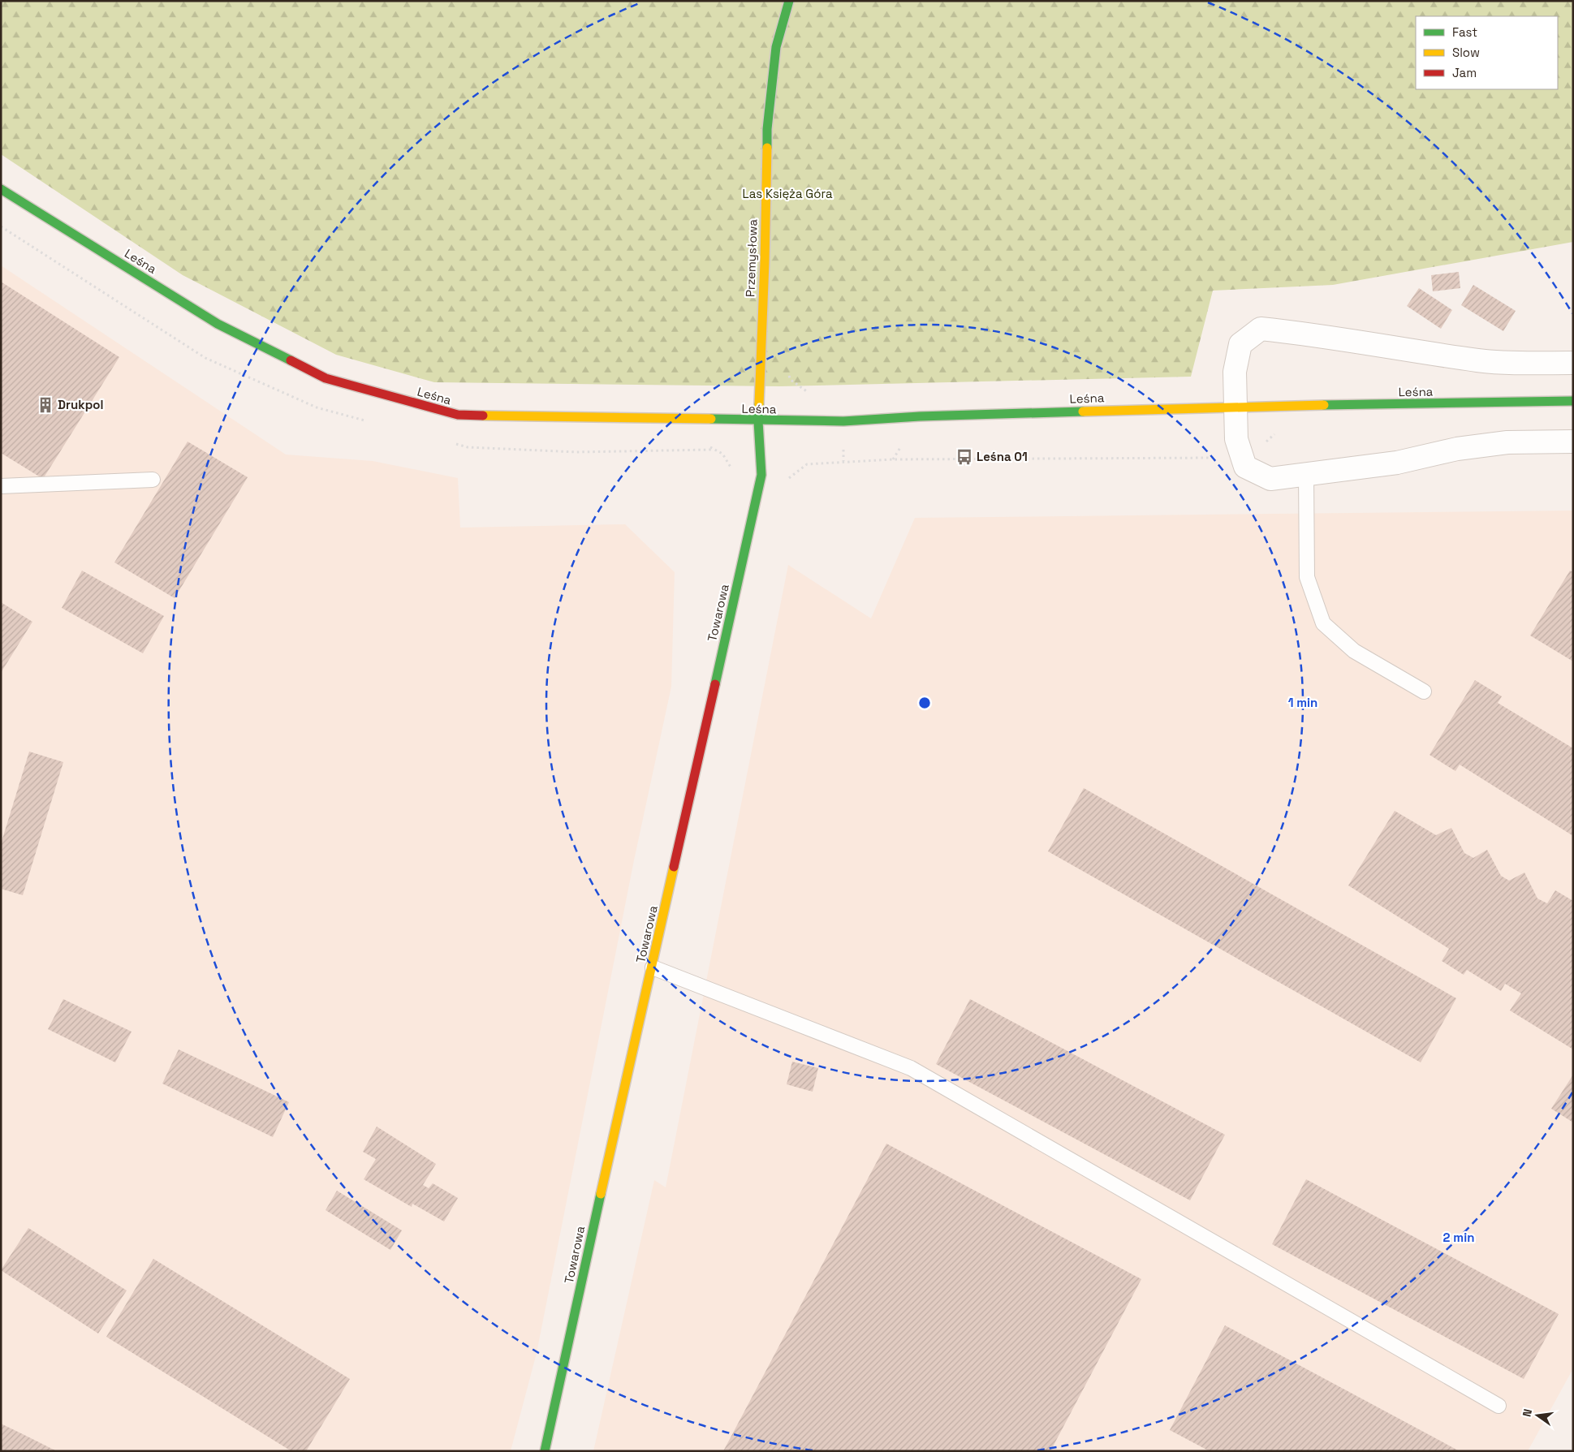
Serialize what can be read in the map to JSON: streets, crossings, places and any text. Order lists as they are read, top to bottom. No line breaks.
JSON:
{"streets":{"street":["Przemysłowa","Leśna","Towarowa"]},"crossings":[["Przemysłowa","Leśna"],["Przemysłowa","Towarowa"],["Leśna","Towarowa"]],"parks":["Las Księża Góra"],"places":{"building":["Drukpol"],"bus stop":["Leśna 01"]},"legend":["Fast","Slow","Jam"],"north":"left","rings":["1 min","2 min"]}
